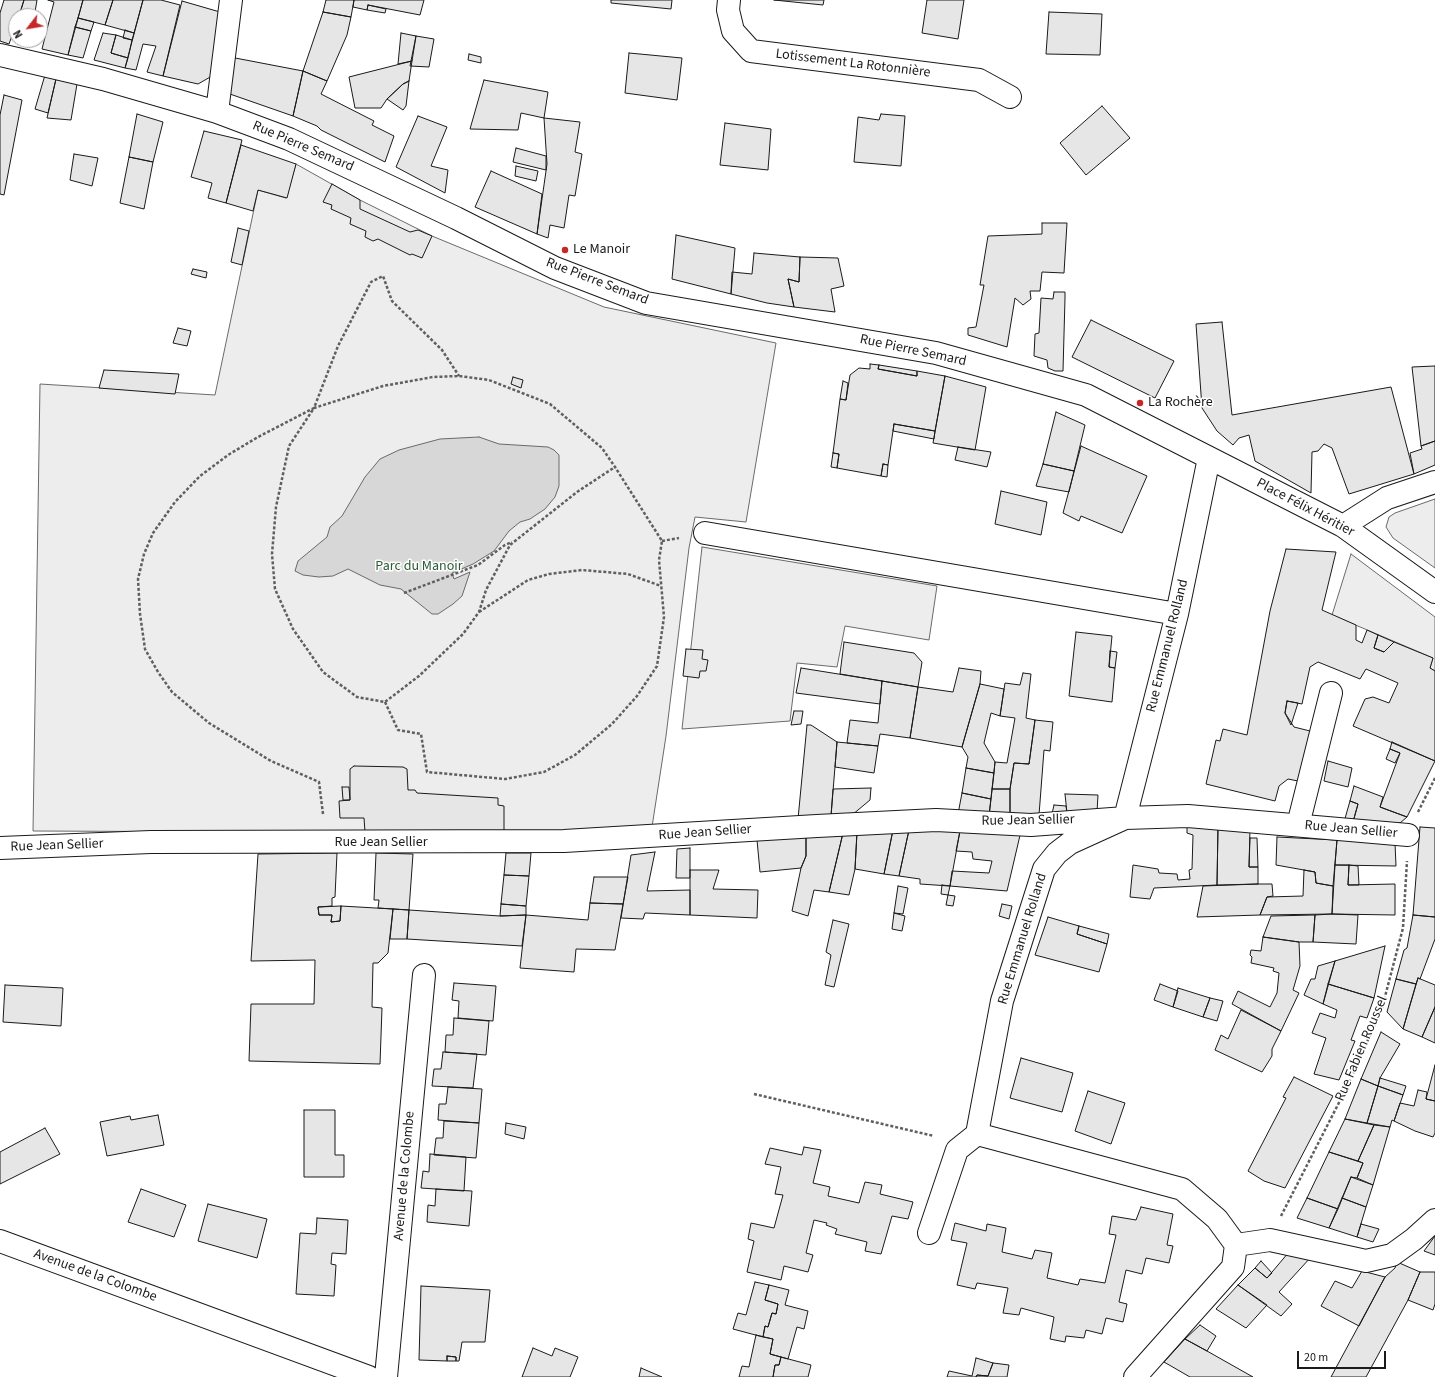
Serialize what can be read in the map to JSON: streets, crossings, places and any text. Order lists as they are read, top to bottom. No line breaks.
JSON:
{"streets":{"street":["Lotissement La Rotonnière","Rue Pierre Semard","Place Félix Héritier","Rue Emmanuel Rolland","Rue Jean Sellier","Avenue de la Colombe"],"path":["Rue Fabien Roussel"]},"crossings":[["Rue Pierre Semard","Place Félix Héritier"],["Rue Pierre Semard","Rue Emmanuel Rolland"],["Place Félix Héritier","Rue Emmanuel Rolland"],["Rue Emmanuel Rolland","Rue Jean Sellier"],["Rue Jean Sellier","Rue Fabien Roussel"]],"parks":["Parc du Manoir"],"places":["Le Manoir","La Rochère"],"scale_bar":"20 m","north":"bottom left"}
